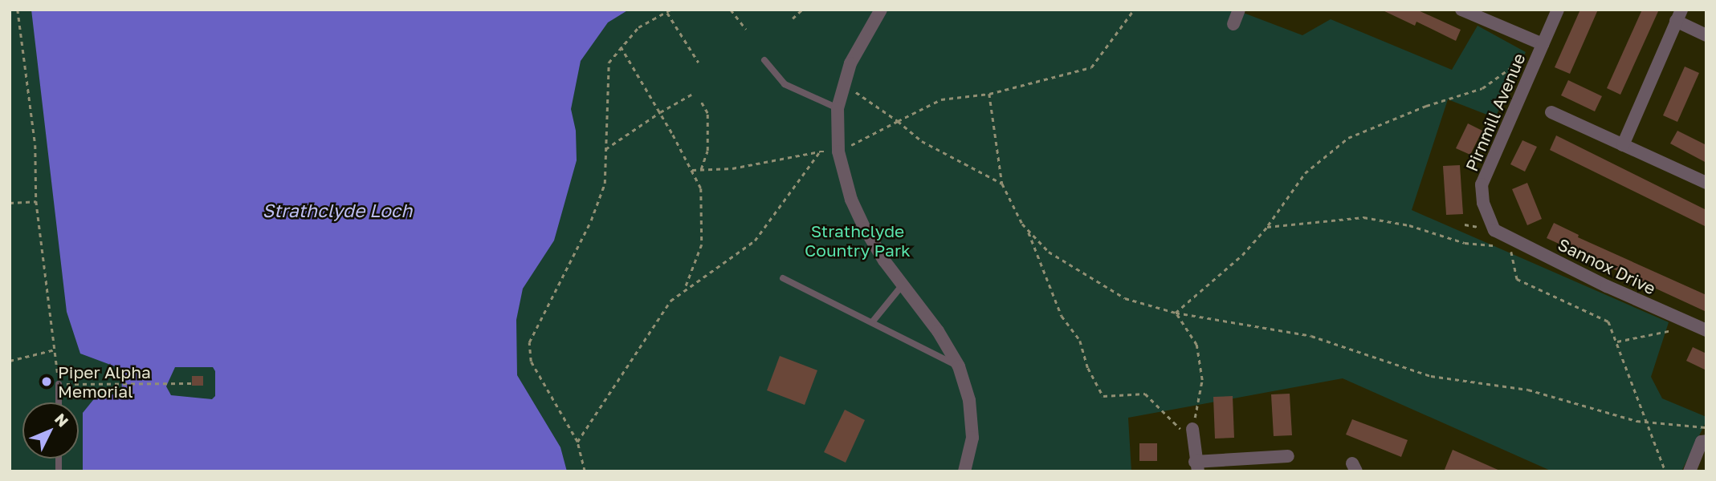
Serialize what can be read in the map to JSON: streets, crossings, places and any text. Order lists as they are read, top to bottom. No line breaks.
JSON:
{"streets":{"street":["Pirnmill Avenue","Sannox Drive"]},"crossings":[["Pirnmill Avenue","Sannox Drive"]],"water":["Strathclyde Loch"],"parks":["Strathclyde Country Park"],"places":["Piper Alpha Memorial"],"north":"top right"}
